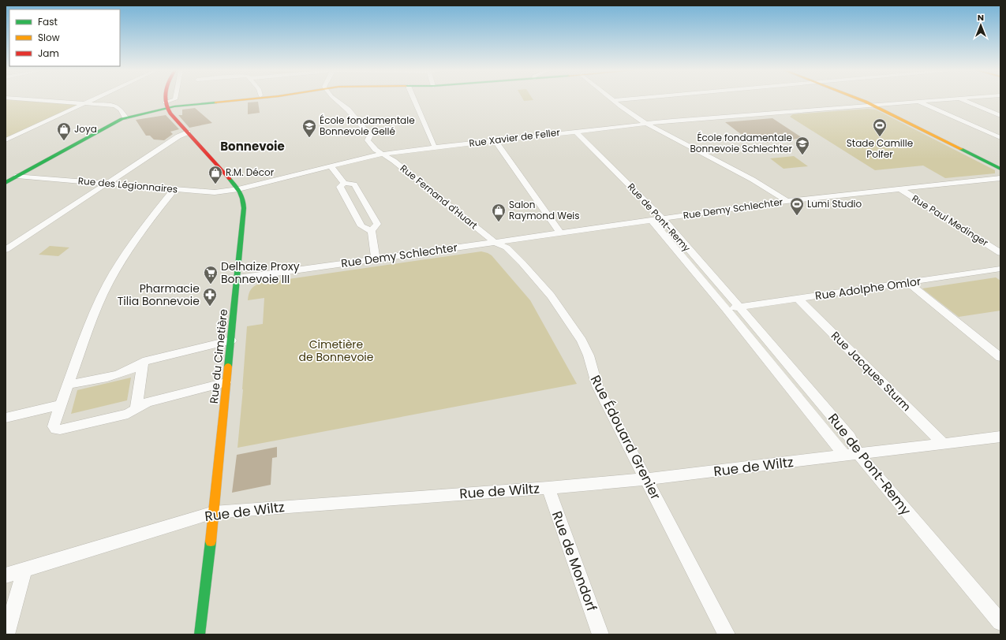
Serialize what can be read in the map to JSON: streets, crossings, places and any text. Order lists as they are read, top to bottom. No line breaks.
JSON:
{"streets":{"main road":["Rue du Cimetière"],"street":["Rue Xavier de Feller","Rue des Légionnaires","Rue Fernand d'Huart","Rue Demy Schlechter","Rue de Pont-Remy","Rue Paul Medinger","Rue Adolphe Omlor","Rue Jacques Sturm","Rue Édouard Grenier","Rue de Wiltz","Rue de Mondorf"]},"crossings":[["Rue Xavier de Feller","Rue des Légionnaires"],["Rue Xavier de Feller","Rue Fernand d'Huart"],["Rue Xavier de Feller","Rue de Pont-Remy"],["Rue des Légionnaires","Rue du Cimetière"],["Rue Fernand d'Huart","Rue Demy Schlechter"],["Rue Fernand d'Huart","Rue Édouard Grenier"],["Rue Demy Schlechter","Rue de Pont-Remy"],["Rue Demy Schlechter","Rue Paul Medinger"],["Rue Demy Schlechter","Rue du Cimetière"],["Rue Demy Schlechter","Rue Édouard Grenier"],["Rue de Pont-Remy","Rue Adolphe Omlor"],["Rue de Pont-Remy","Rue de Wiltz"],["Rue Adolphe Omlor","Rue Jacques Sturm"],["Rue du Cimetière","Rue de Wiltz"],["Rue Jacques Sturm","Rue de Wiltz"],["Rue Édouard Grenier","Rue de Wiltz"],["Rue de Wiltz","Rue de Mondorf"]],"districts":["Bonnevoie"],"parks":["Cimetière de Bonnevoie"],"places":{"sports":["Stade Camille Polfer","Lumi Studio"],"school or university":["École fondamentale Bonnevoie Gellé","École fondamentale Bonnevoie Schlechter"],"shop":["Joya","R.M. Décor","Salon Raymond Weis"],"supermarket":["Delhaize Proxy Bonnevoie III"],"pharmacy":["Pharmacie Tilia Bonnevoie"]},"legend":["Fast","Slow","Jam"],"north":"top"}
